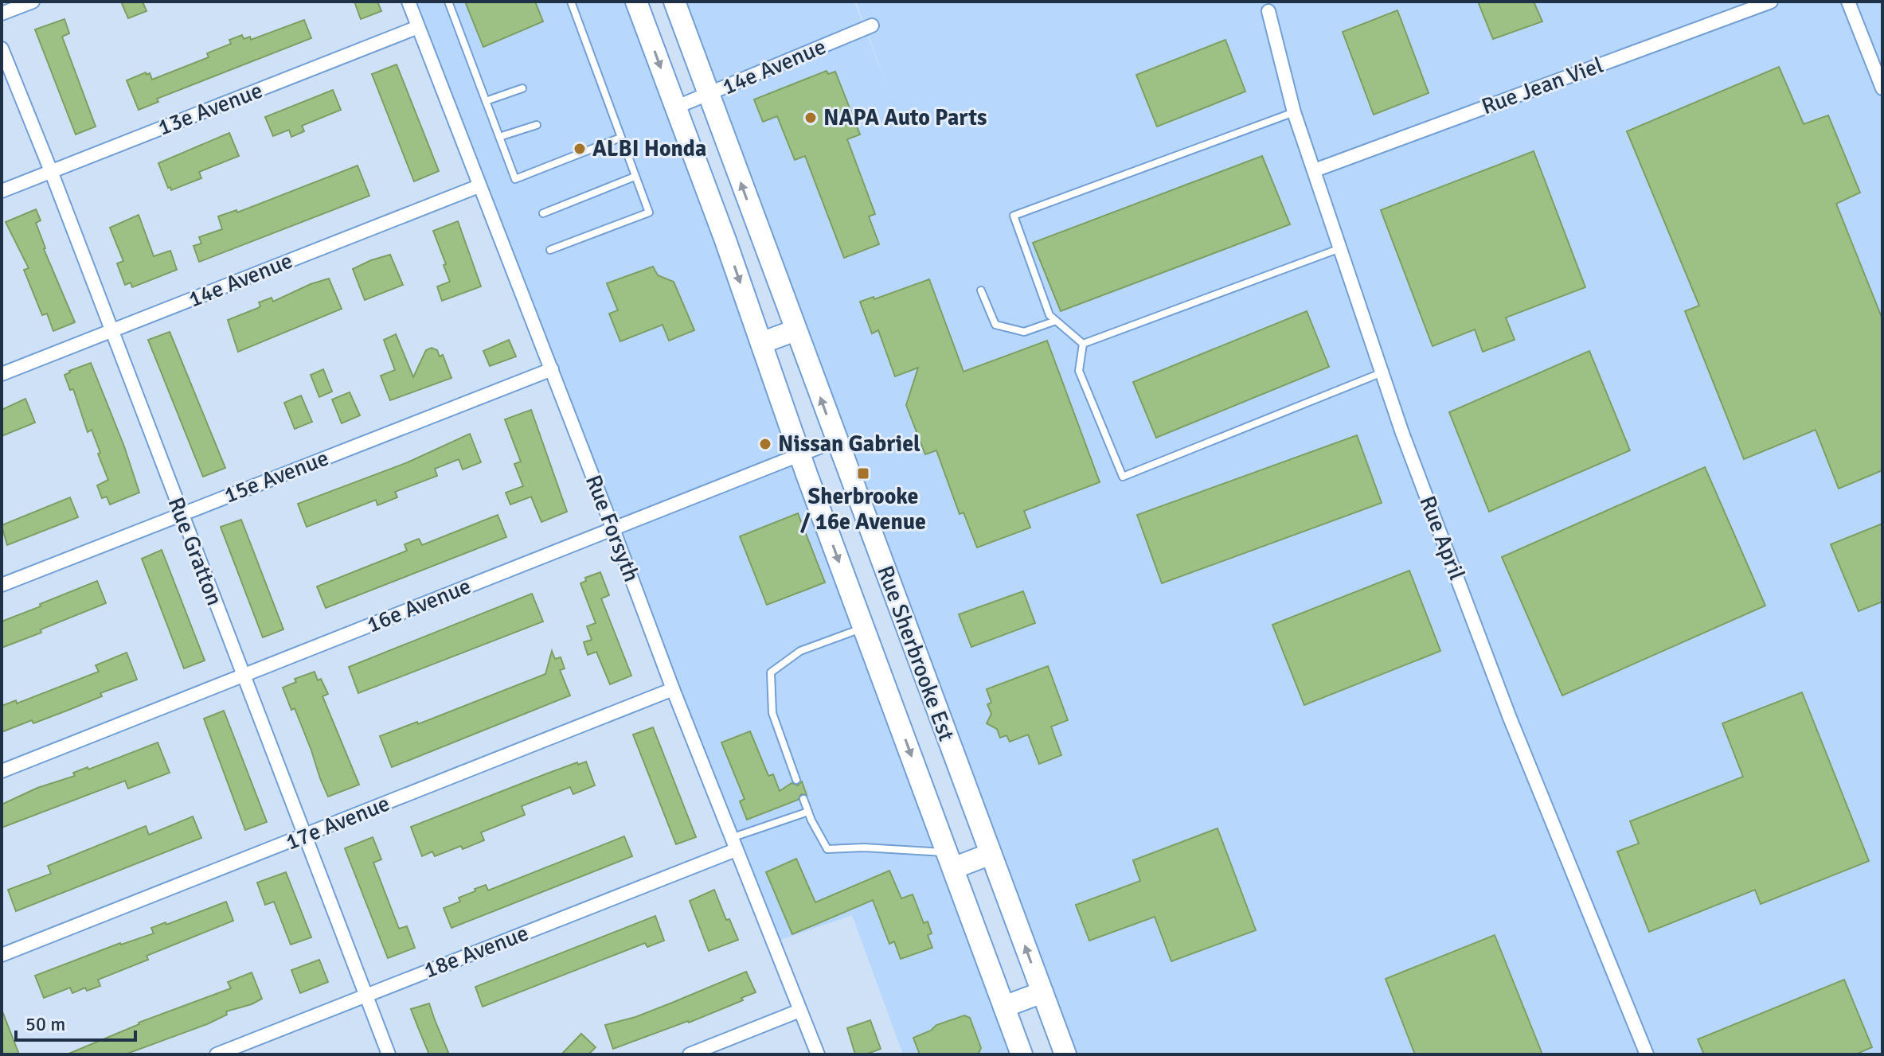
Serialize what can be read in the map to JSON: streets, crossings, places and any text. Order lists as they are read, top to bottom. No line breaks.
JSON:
{"streets":{"main road":["Rue Sherbrooke Est"],"street":["14e Avenue","Rue Jean Viel","13e Avenue","15e Avenue","Rue Forsyth","Rue April","Rue Gratton","16e Avenue","17e Avenue","18e Avenue"]},"crossings":[["14e Avenue","Rue Forsyth"],["14e Avenue","Rue Gratton"],["14e Avenue","Rue Sherbrooke Est"],["Rue Jean Viel","Rue April"],["13e Avenue","Rue Forsyth"],["13e Avenue","Rue Gratton"],["15e Avenue","Rue Forsyth"],["15e Avenue","Rue Gratton"],["Rue Forsyth","16e Avenue"],["Rue Forsyth","17e Avenue"],["Rue Forsyth","18e Avenue"],["Rue Gratton","16e Avenue"],["Rue Gratton","17e Avenue"],["Rue Gratton","18e Avenue"],["16e Avenue","Rue Sherbrooke Est"]],"places":{"other":["NAPA Auto Parts","ALBI Honda","Nissan Gabriel"],"transit":["Sherbrooke / 16e Avenue"]},"scale_bar":"50 m"}
